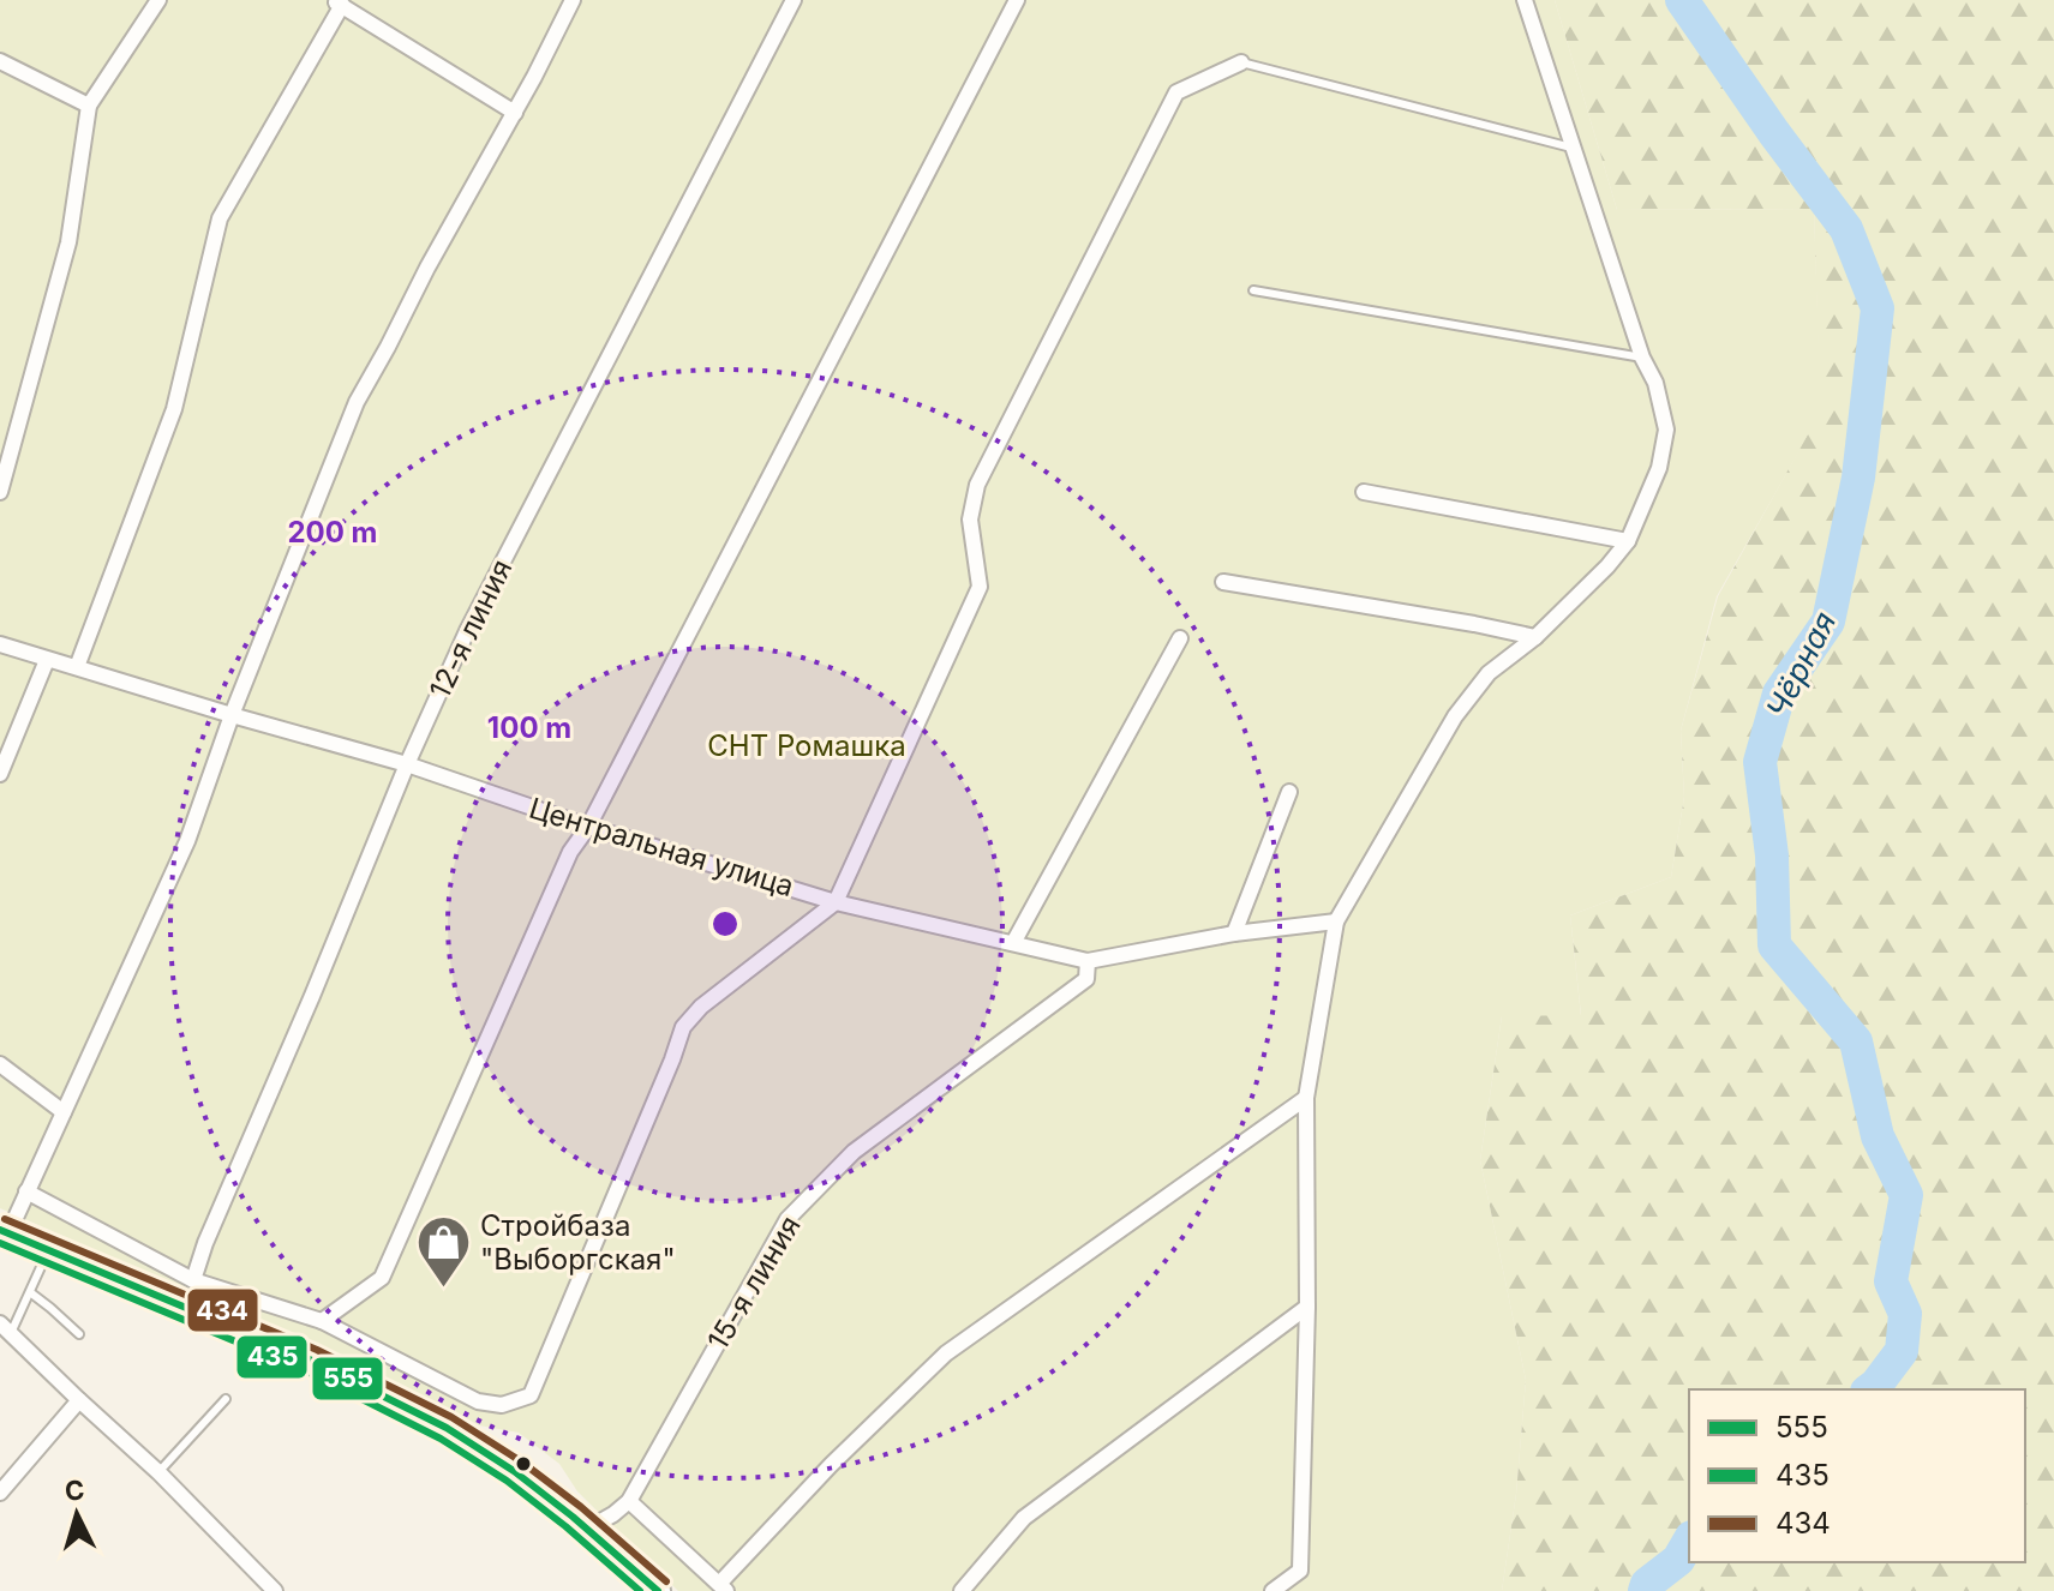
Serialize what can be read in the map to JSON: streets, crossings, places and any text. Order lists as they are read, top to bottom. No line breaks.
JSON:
{"streets":{"street":["12-я линия","Центральная улица","15-я линия"]},"crossings":[["12-я линия","Центральная улица"],["Центральная улица","15-я линия"]],"water":["Чёрная"],"parks":["СНТ Ромашка"],"places":{"shop":["Стройбаза \"Выборгская\""]},"lines":["transit line 434","transit line 555","transit line 435"],"legend":["555","435","434"],"north":"top","rings":["200 m","100 m"]}
